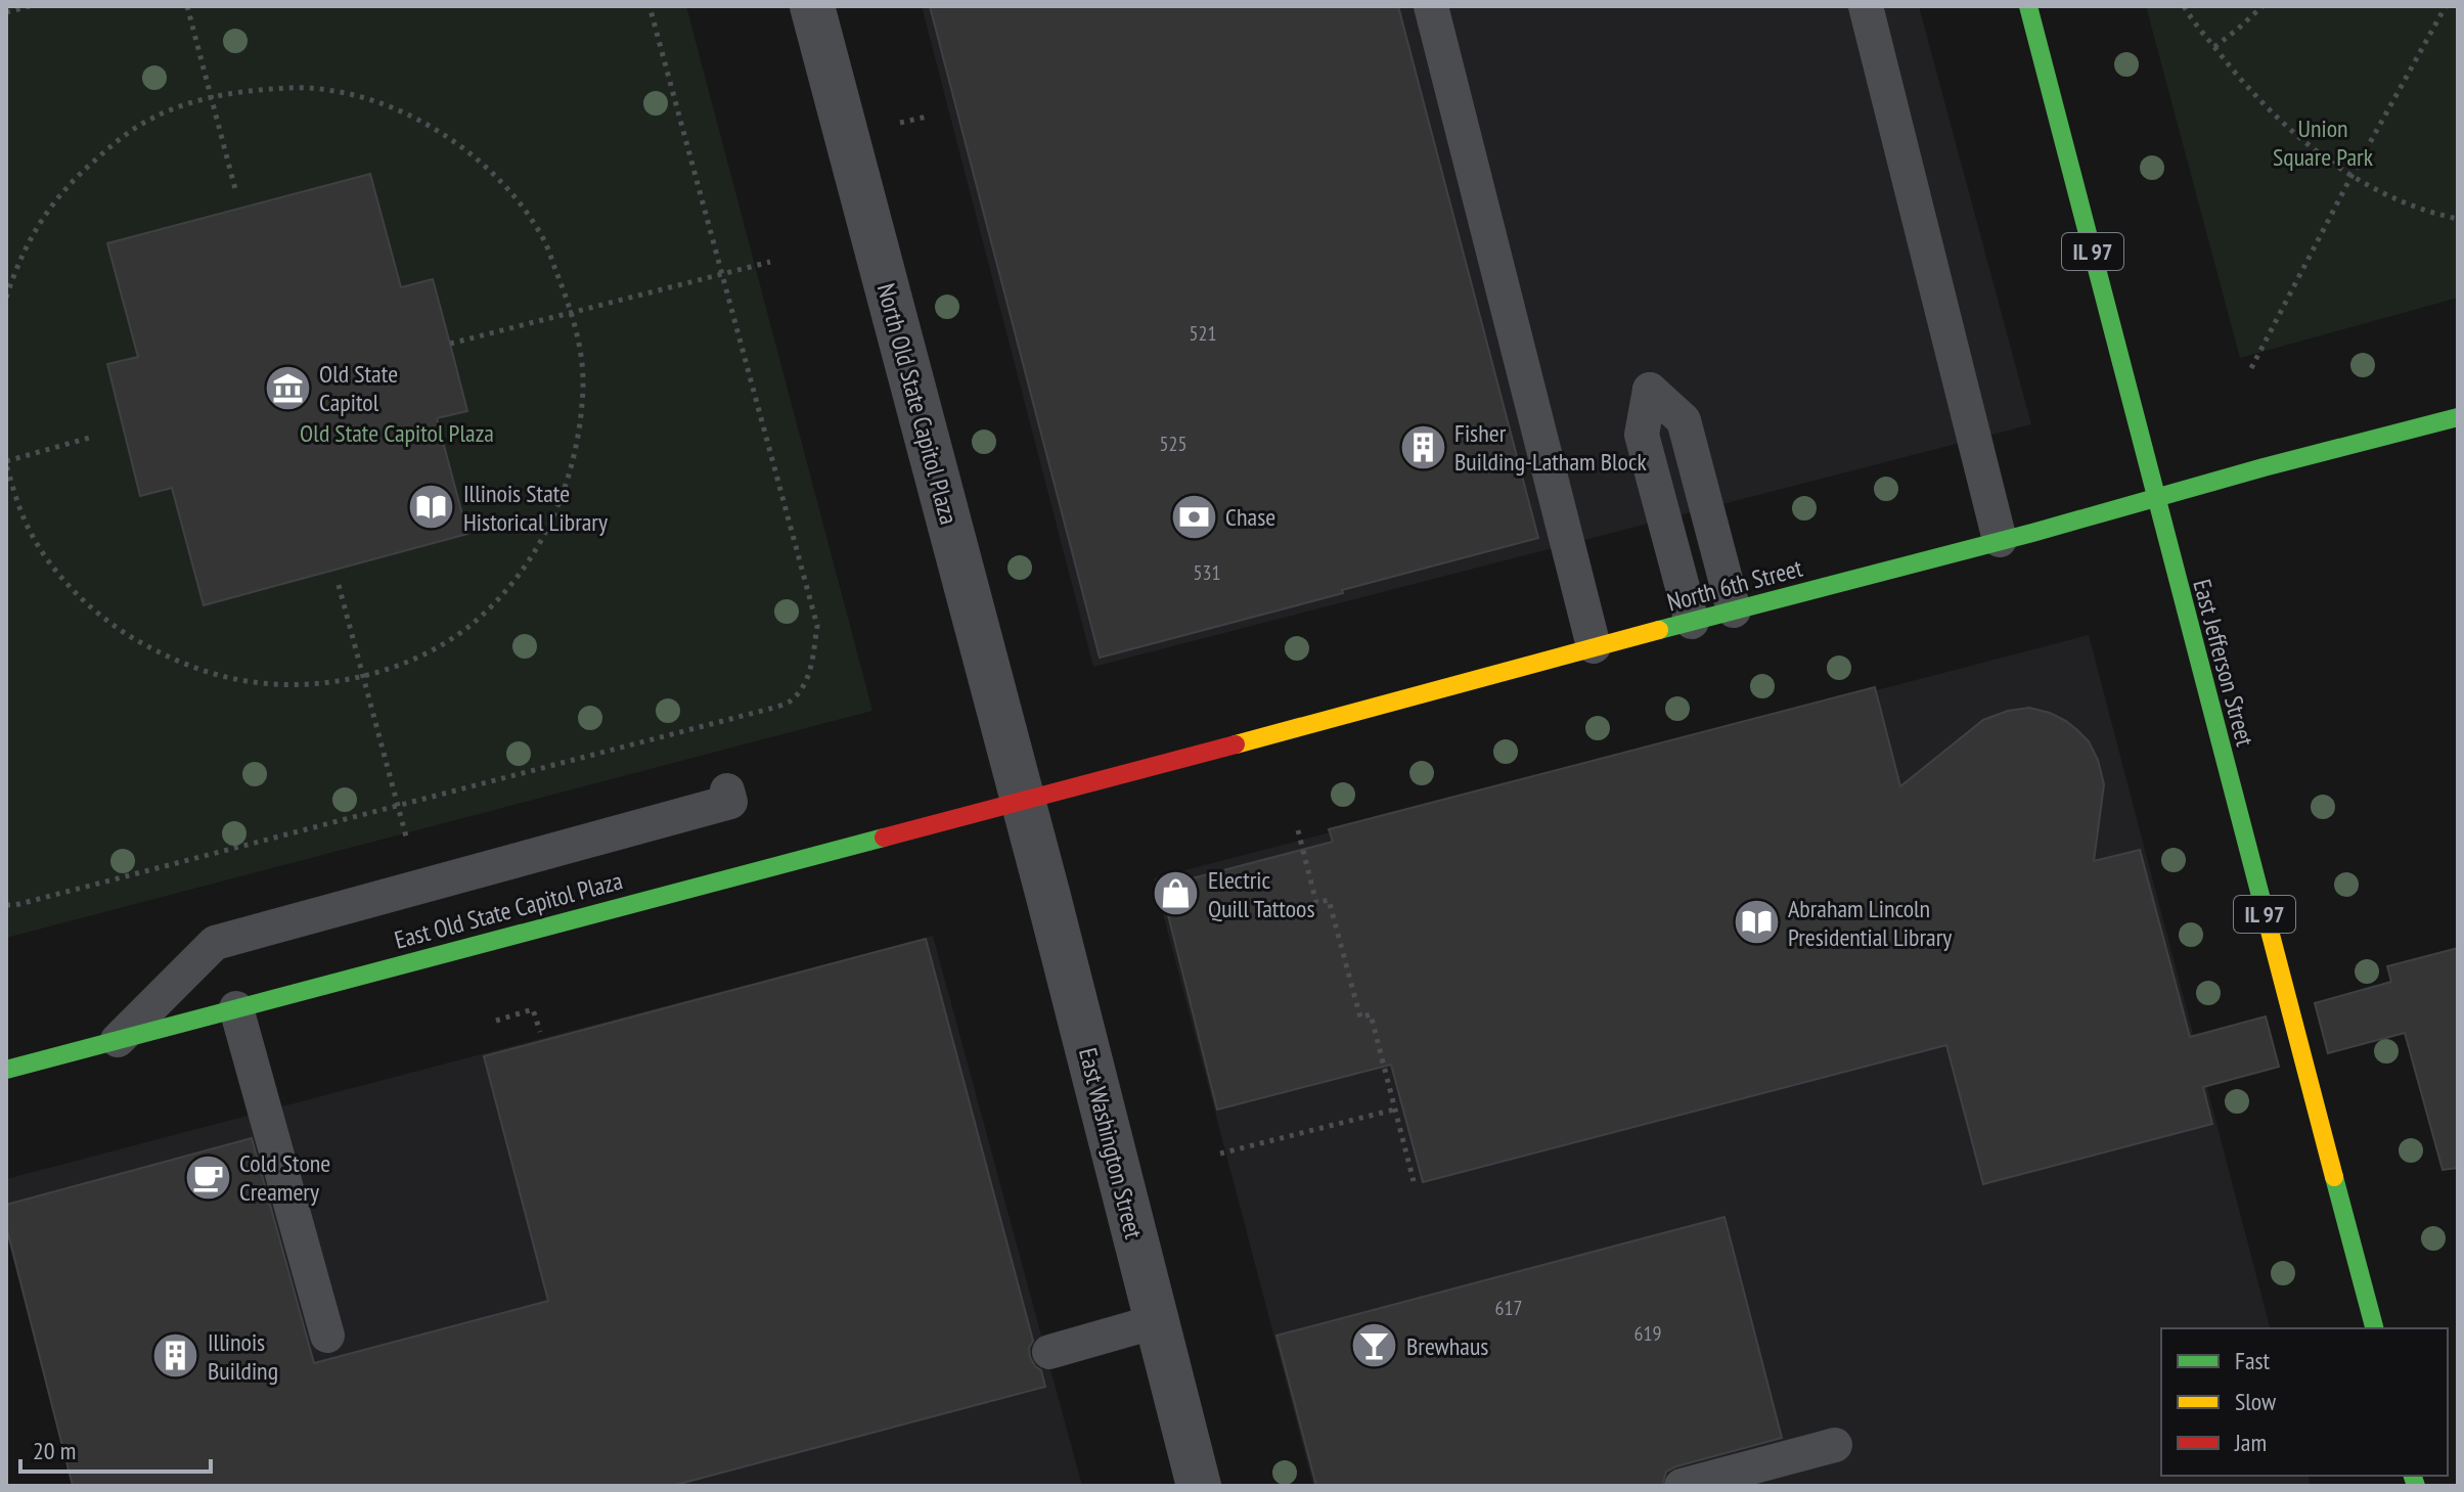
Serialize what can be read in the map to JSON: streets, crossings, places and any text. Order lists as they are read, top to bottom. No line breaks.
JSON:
{"streets":{"main road":["IL 97","North 6th Street","East Jefferson Street","East Old State Capitol Plaza"],"street":["North Old State Capitol Plaza","East Washington Street"]},"crossings":[["North Old State Capitol Plaza","North 6th Street"],["North Old State Capitol Plaza","East Old State Capitol Plaza"],["North Old State Capitol Plaza","East Washington Street"],["North 6th Street","East Jefferson Street"],["North 6th Street","East Old State Capitol Plaza"],["North 6th Street","East Washington Street"],["East Old State Capitol Plaza","East Washington Street"]],"parks":["Union Square Park","Old State Capitol Plaza"],"places":{"museum":["Old State Capitol"],"building":["Fisher Building-Latham Block","Illinois Building"],"library":["Illinois State Historical Library","Abraham Lincoln Presidential Library"],"bank":["Chase"],"shop":["Electric Quill Tattoos"],"cafe":["Cold Stone Creamery"],"bar":["Brewhaus"]},"house_numbers":["521","525","531","617","619"],"legend":["Fast","Slow","Jam"],"scale_bar":"20 m"}
